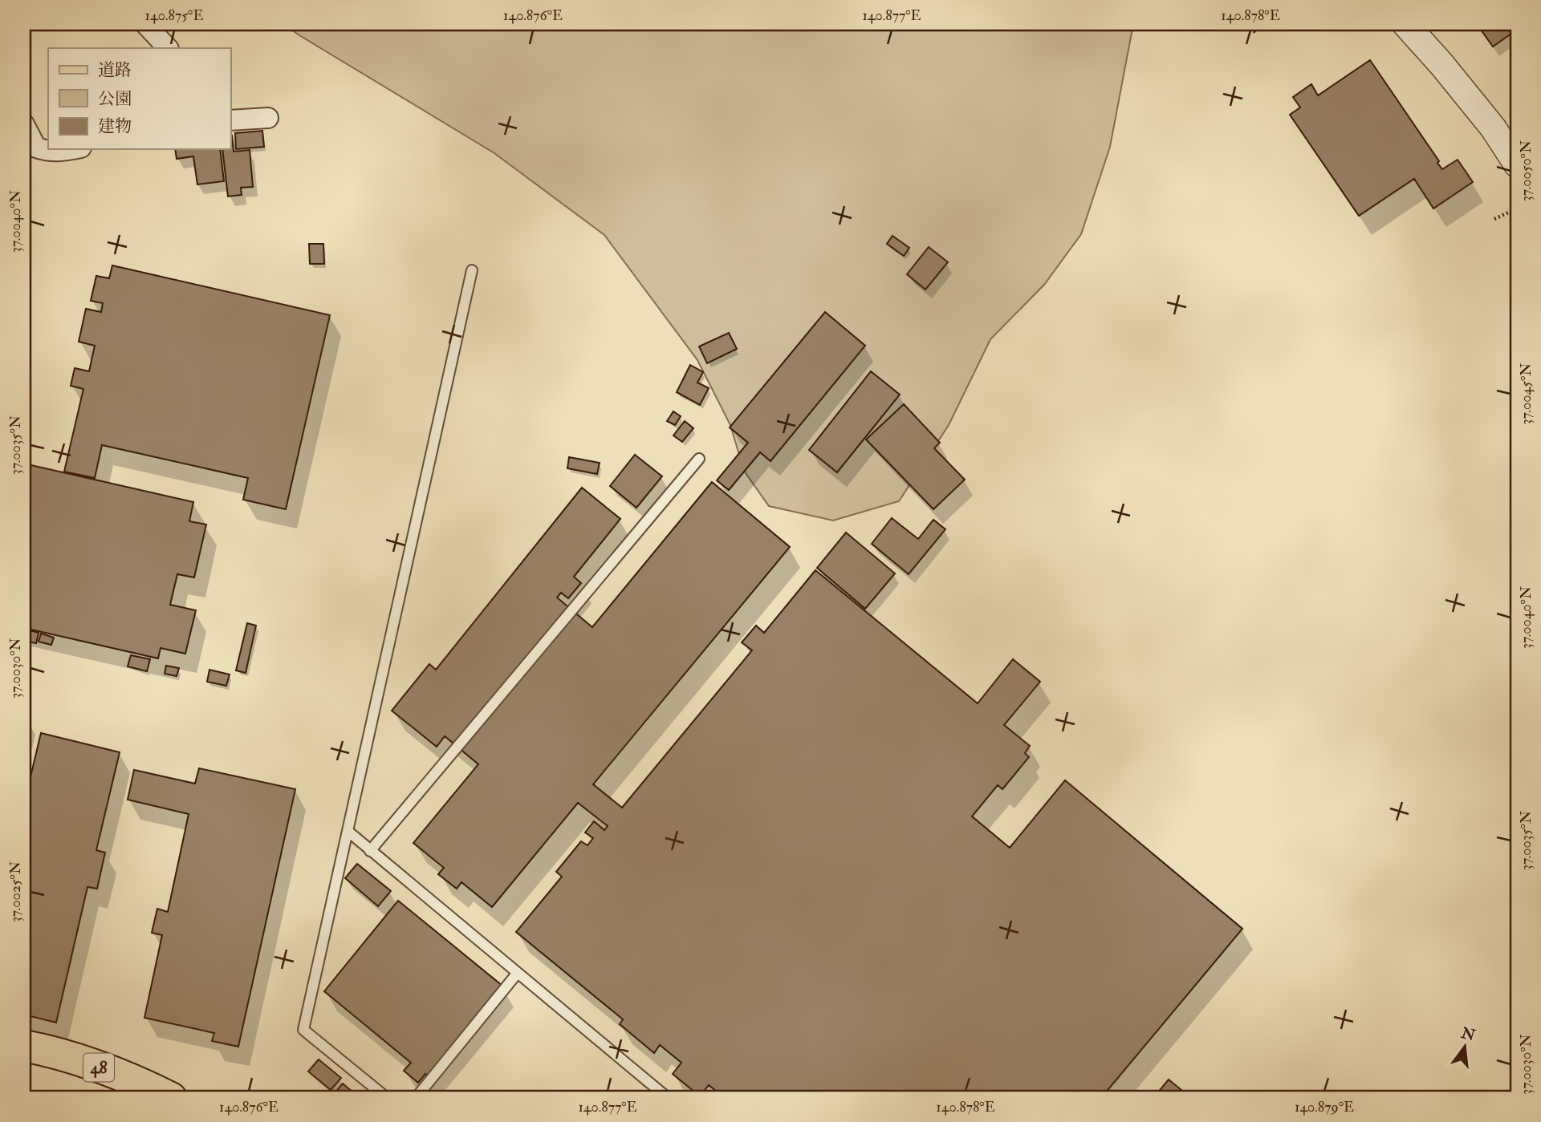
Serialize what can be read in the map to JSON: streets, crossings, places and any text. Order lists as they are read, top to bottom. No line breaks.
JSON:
{"streets":{"main road":["48"]},"legend":["道路","公園","建物"],"north":"top","coordinates":["140.875°E","140.876°E","140.877°E","140.878°E","37.0050°N","37.0040°N","37.0045°N","37.0035°N","37.0030°N","37.0025°N","140.879°E"]}
